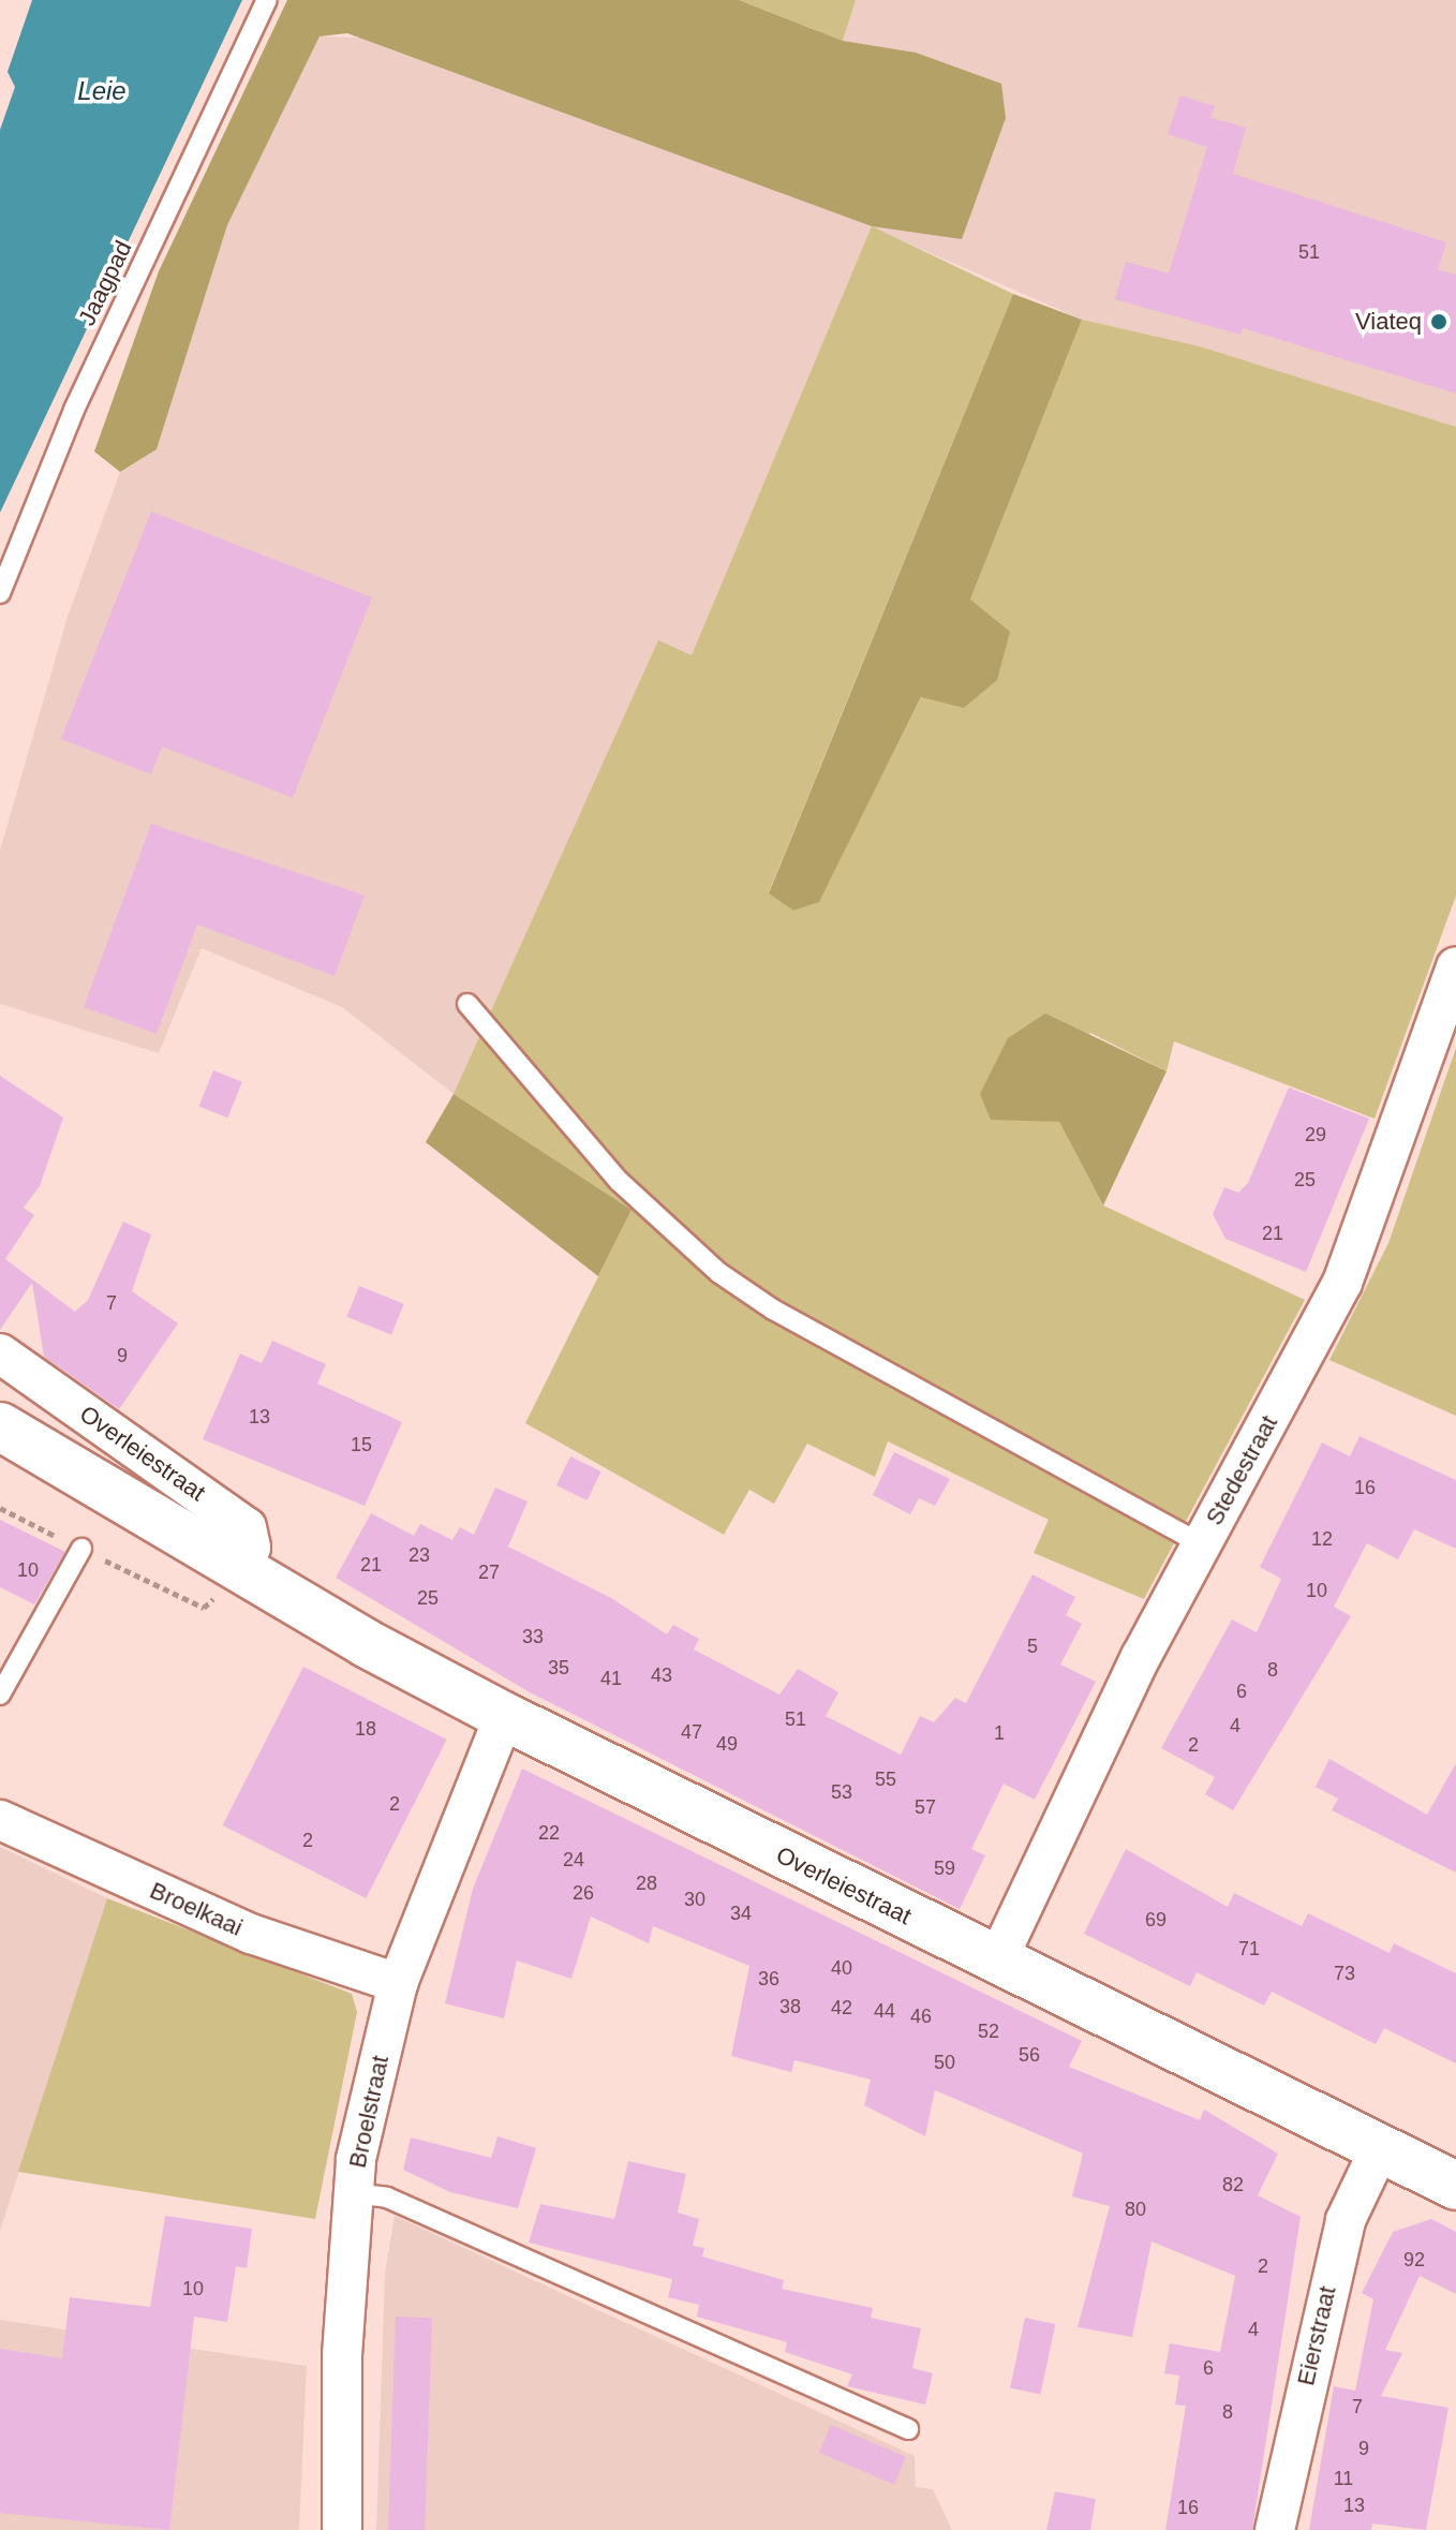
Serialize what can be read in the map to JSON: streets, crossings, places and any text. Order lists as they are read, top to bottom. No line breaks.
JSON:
{"streets":{"main road":["Overleiestraat"],"street":["Stedestraat","Broelkaai","Broelstraat","Eierstraat"],"lane":["Jaagpad"]},"crossings":[["Overleiestraat","Stedestraat"],["Overleiestraat","Broelstraat"],["Overleiestraat","Eierstraat"],["Broelkaai","Broelstraat"]],"water":["Leie"],"places":["Viateq"],"house_numbers":["51","29","25","21","7","9","13","15","16","12","23","21","10","27","10","25","33","5","35","8","43","41","6","51","4","18","47","1","49","2","55","53","2","57","22","2","24","59","28","26","30","34","69","71","40","73","36","38","42","44","46","52","56","50","82","80","92","2","10","4","6","7","8","9","11","13","16"]}
